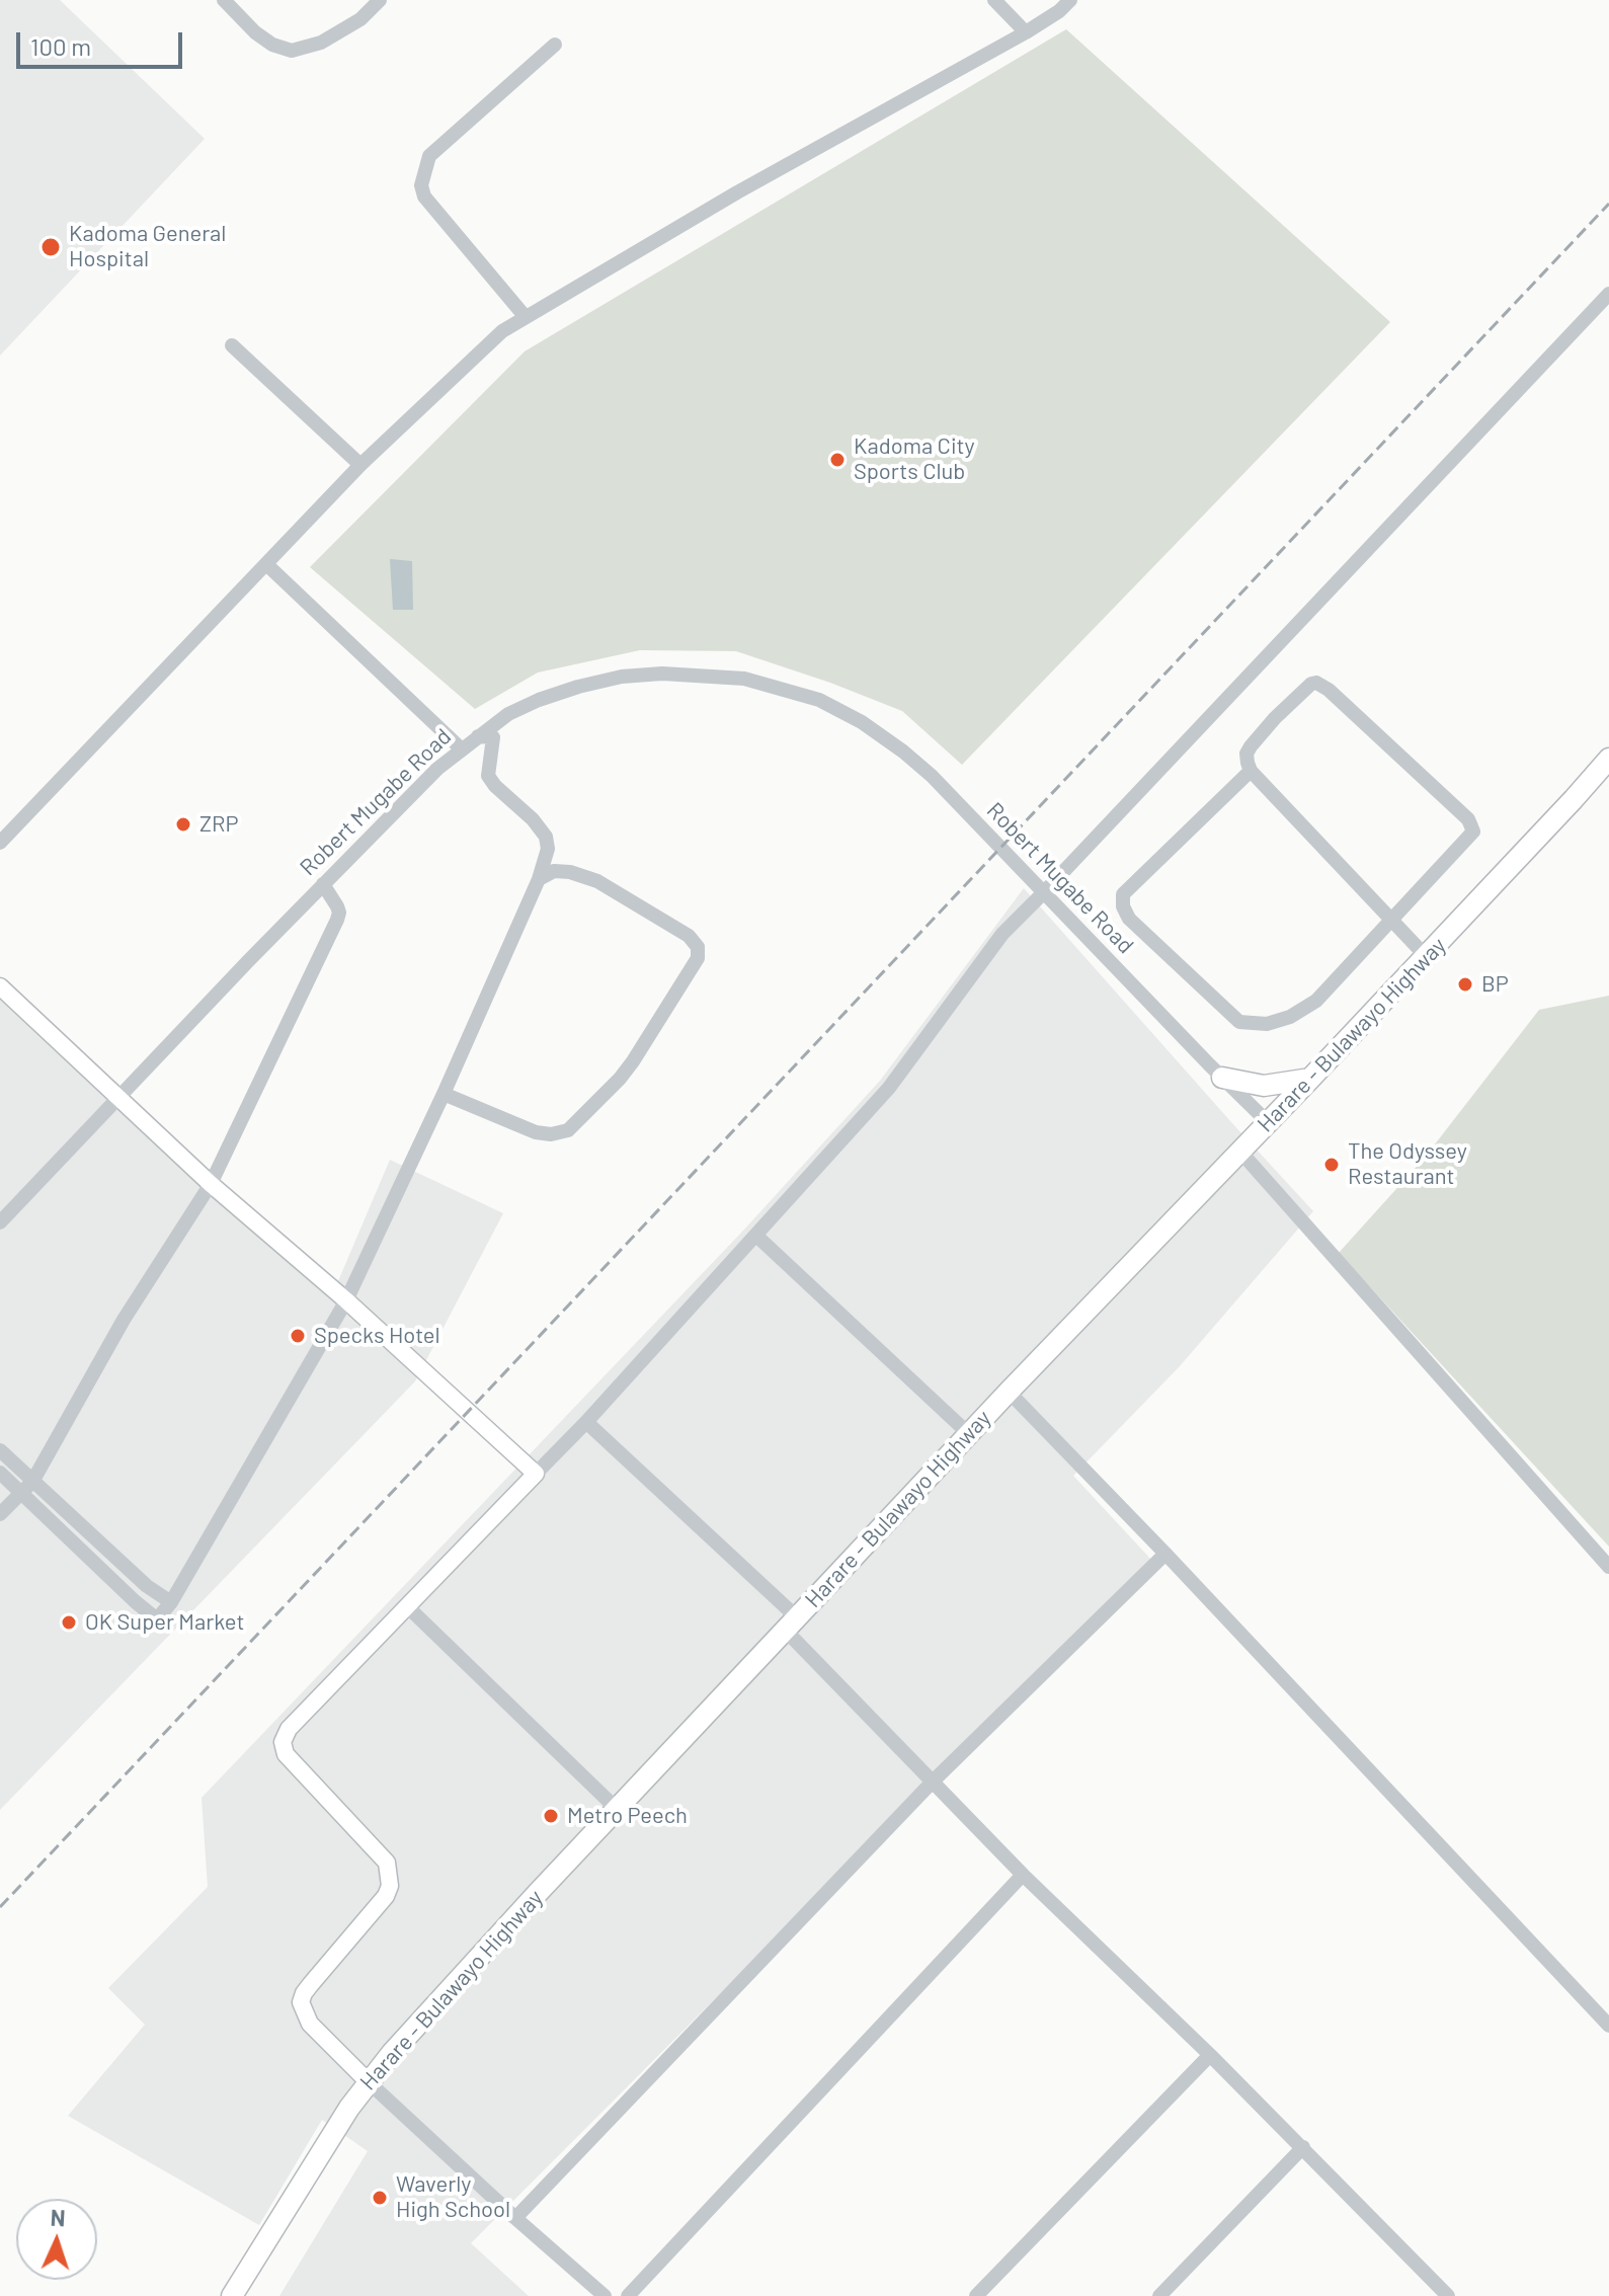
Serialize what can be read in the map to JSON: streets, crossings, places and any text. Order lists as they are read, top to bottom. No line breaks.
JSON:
{"streets":{"highway":["Harare - Bulawayo Highway"],"street":["Robert Mugabe Road"]},"crossings":[["Robert Mugabe Road","Harare - Bulawayo Highway"]],"places":["Kadoma General Hospital","Kadoma City Sports Club","ZRP","BP","The Odyssey Restaurant","Specks Hotel","OK Super Market","Metro Peech","Waverly High School"],"scale_bar":"100 m","north":"top"}
